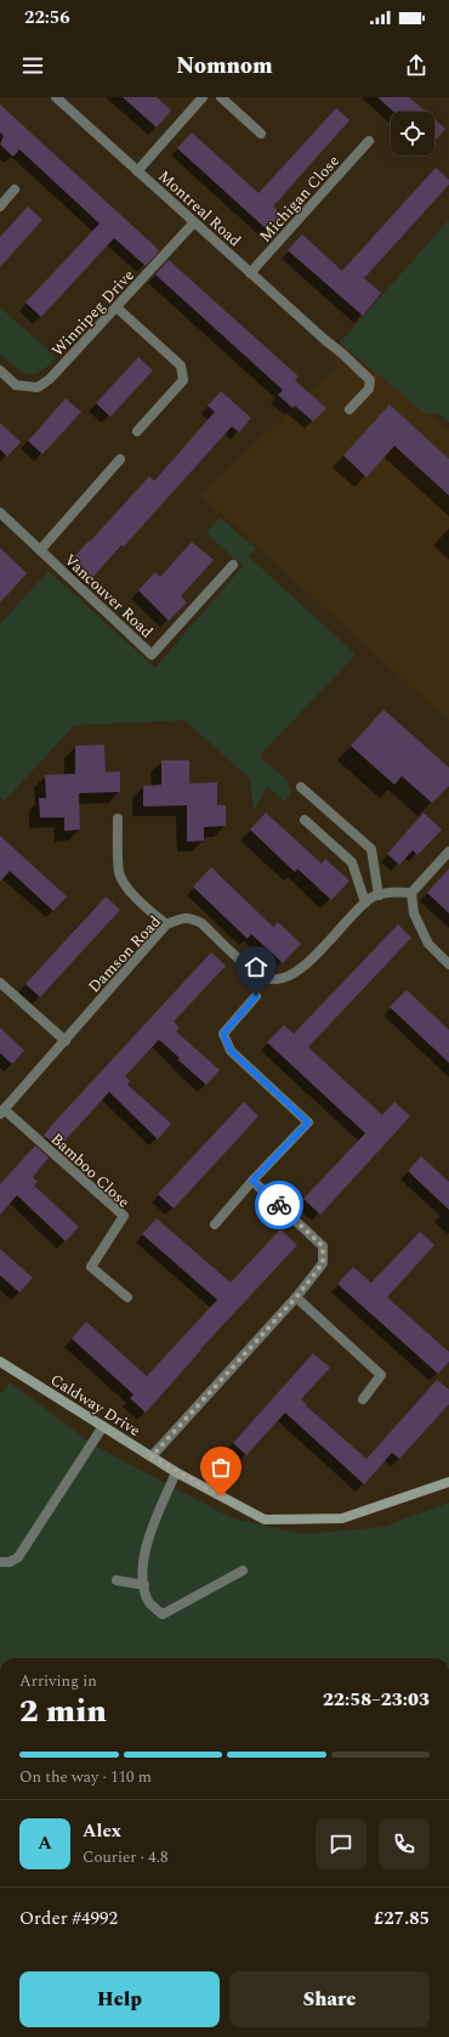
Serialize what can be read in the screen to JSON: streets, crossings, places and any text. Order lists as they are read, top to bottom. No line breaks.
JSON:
{"streets":{"street":["Michigan Close","Montreal Road","Winnipeg Drive","Vancouver Road","Damson Road","Bamboo Close","Caldway Drive"]},"crossings":[["Michigan Close","Montreal Road"],["Montreal Road","Winnipeg Drive"],["Damson Road","Bamboo Close"]],"page":{"status":"22:56","header":"Nomnom","heading":["2 min","Arriving in","22:58–23:03"],"panel":["Alex","Courier · 4.8","Order #4992","£27.85"],"bar":"On the way · 110 m","round":"A","buttons":["Help","Share"]}}
